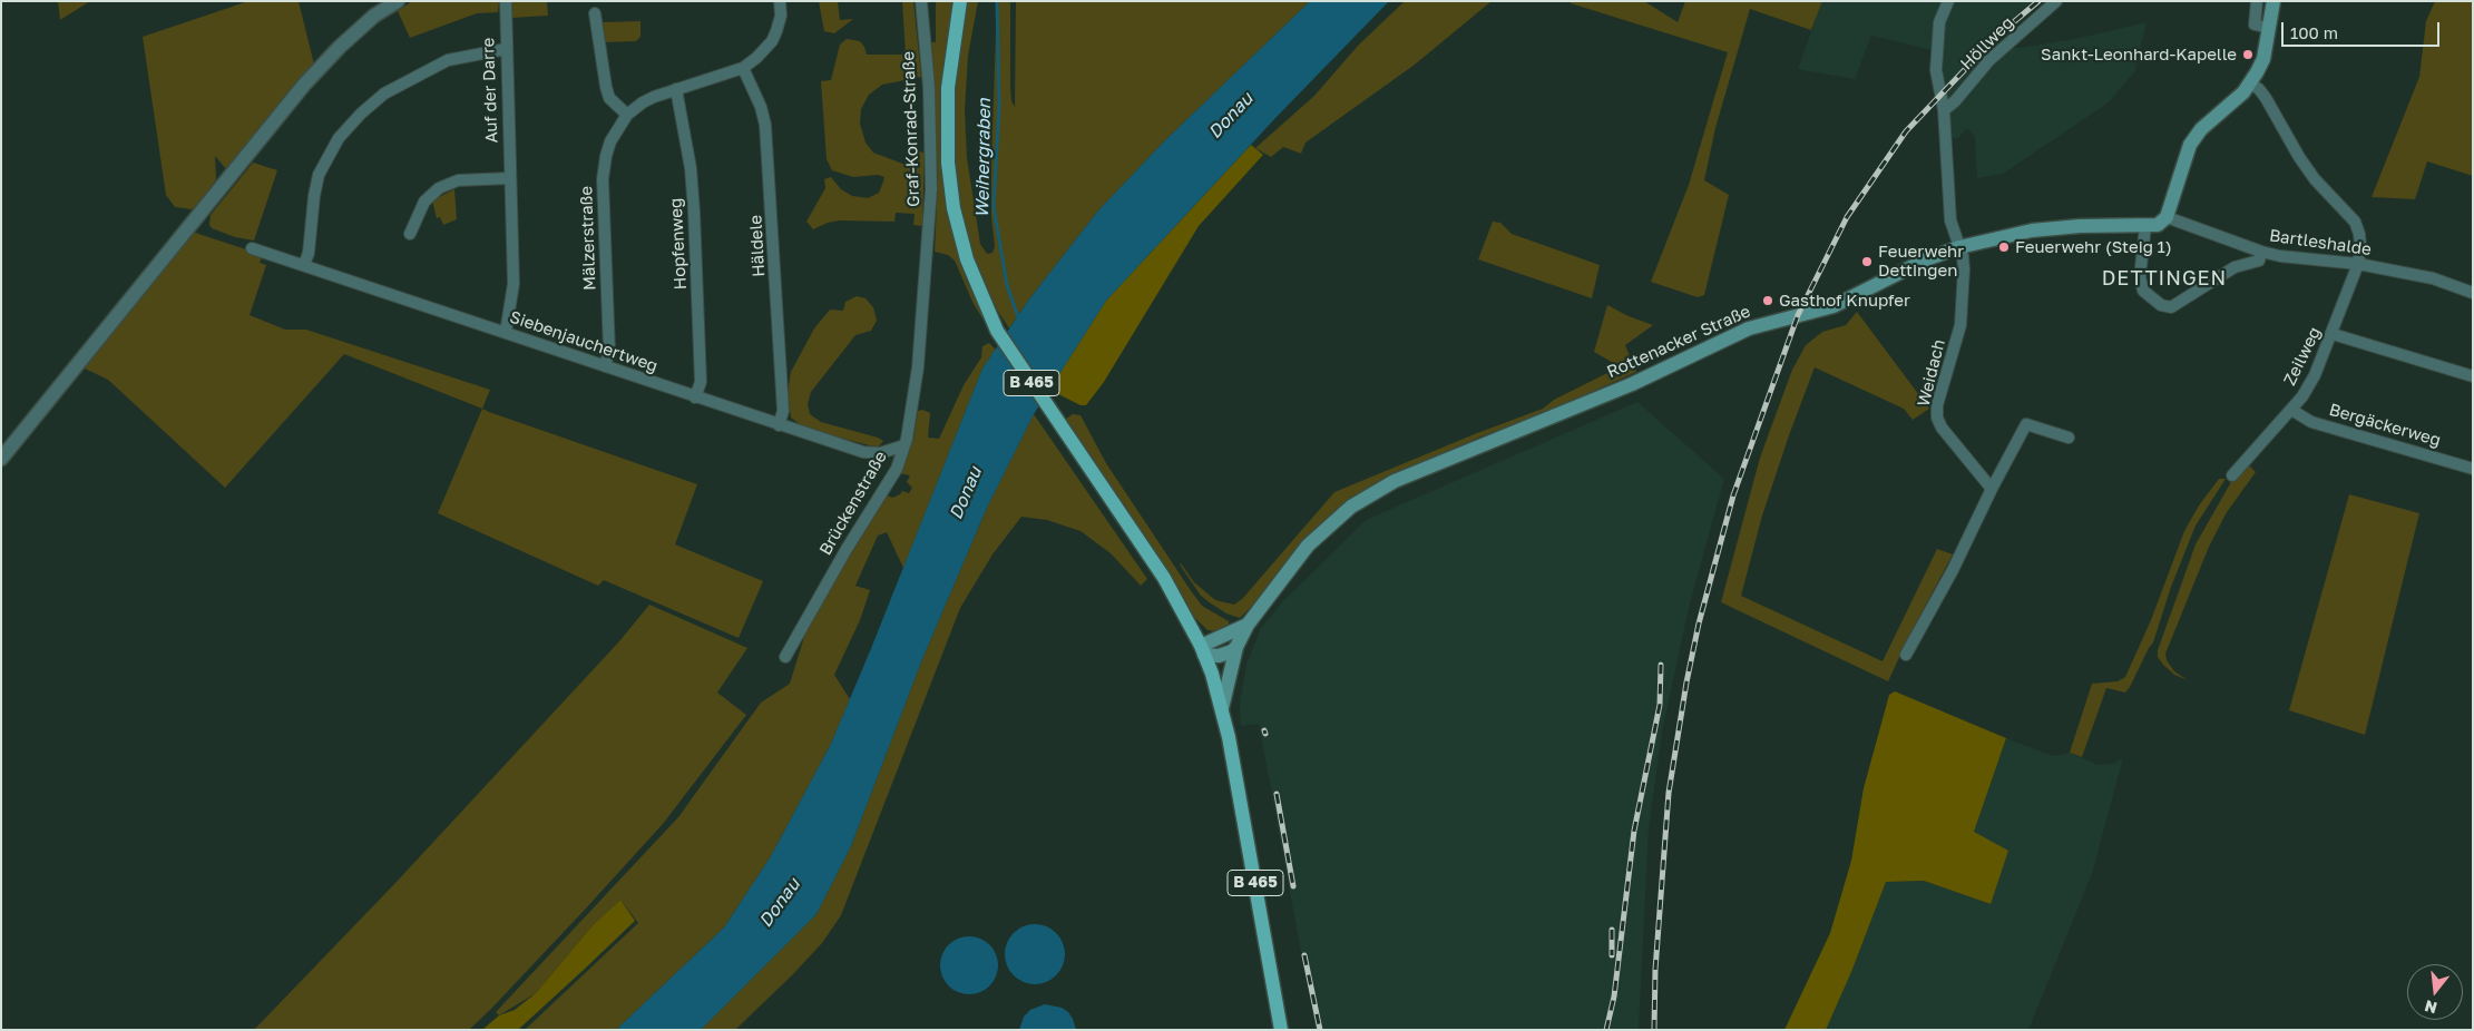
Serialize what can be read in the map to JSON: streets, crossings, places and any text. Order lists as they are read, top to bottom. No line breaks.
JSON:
{"streets":{"main road":["Rottenacker Straße","B 465"],"street":["Höllweg","Auf der Darre","Graf-Konrad-Straße","Mälzerstraße","Bartleshalde","Hopfenweg","Häldele","Siebenjauchertweg","Zeilweg","Weidach","Bergäckerweg","Brückenstraße"]},"crossings":[["Höllweg","Rottenacker Straße"],["Höllweg","Weidach"],["Auf der Darre","Siebenjauchertweg"],["Graf-Konrad-Straße","Brückenstraße"],["Mälzerstraße","Hopfenweg"],["Mälzerstraße","Häldele"],["Mälzerstraße","Siebenjauchertweg"],["Bartleshalde","Rottenacker Straße"],["Bartleshalde","Zeilweg"],["Hopfenweg","Siebenjauchertweg"],["Häldele","Siebenjauchertweg"],["Siebenjauchertweg","Brückenstraße"],["Rottenacker Straße","Weidach"],["Rottenacker Straße","B 465"],["Zeilweg","Bergäckerweg"]],"districts":["DETTINGEN"],"water":["Donau","Weihergraben"],"places":["Sankt-Leonhard-Kapelle","Feuerwehr (Steig 1)","Feuerwehr Dettingen","Gasthof Knupfer"],"scale_bar":"100 m","north":"bottom"}
